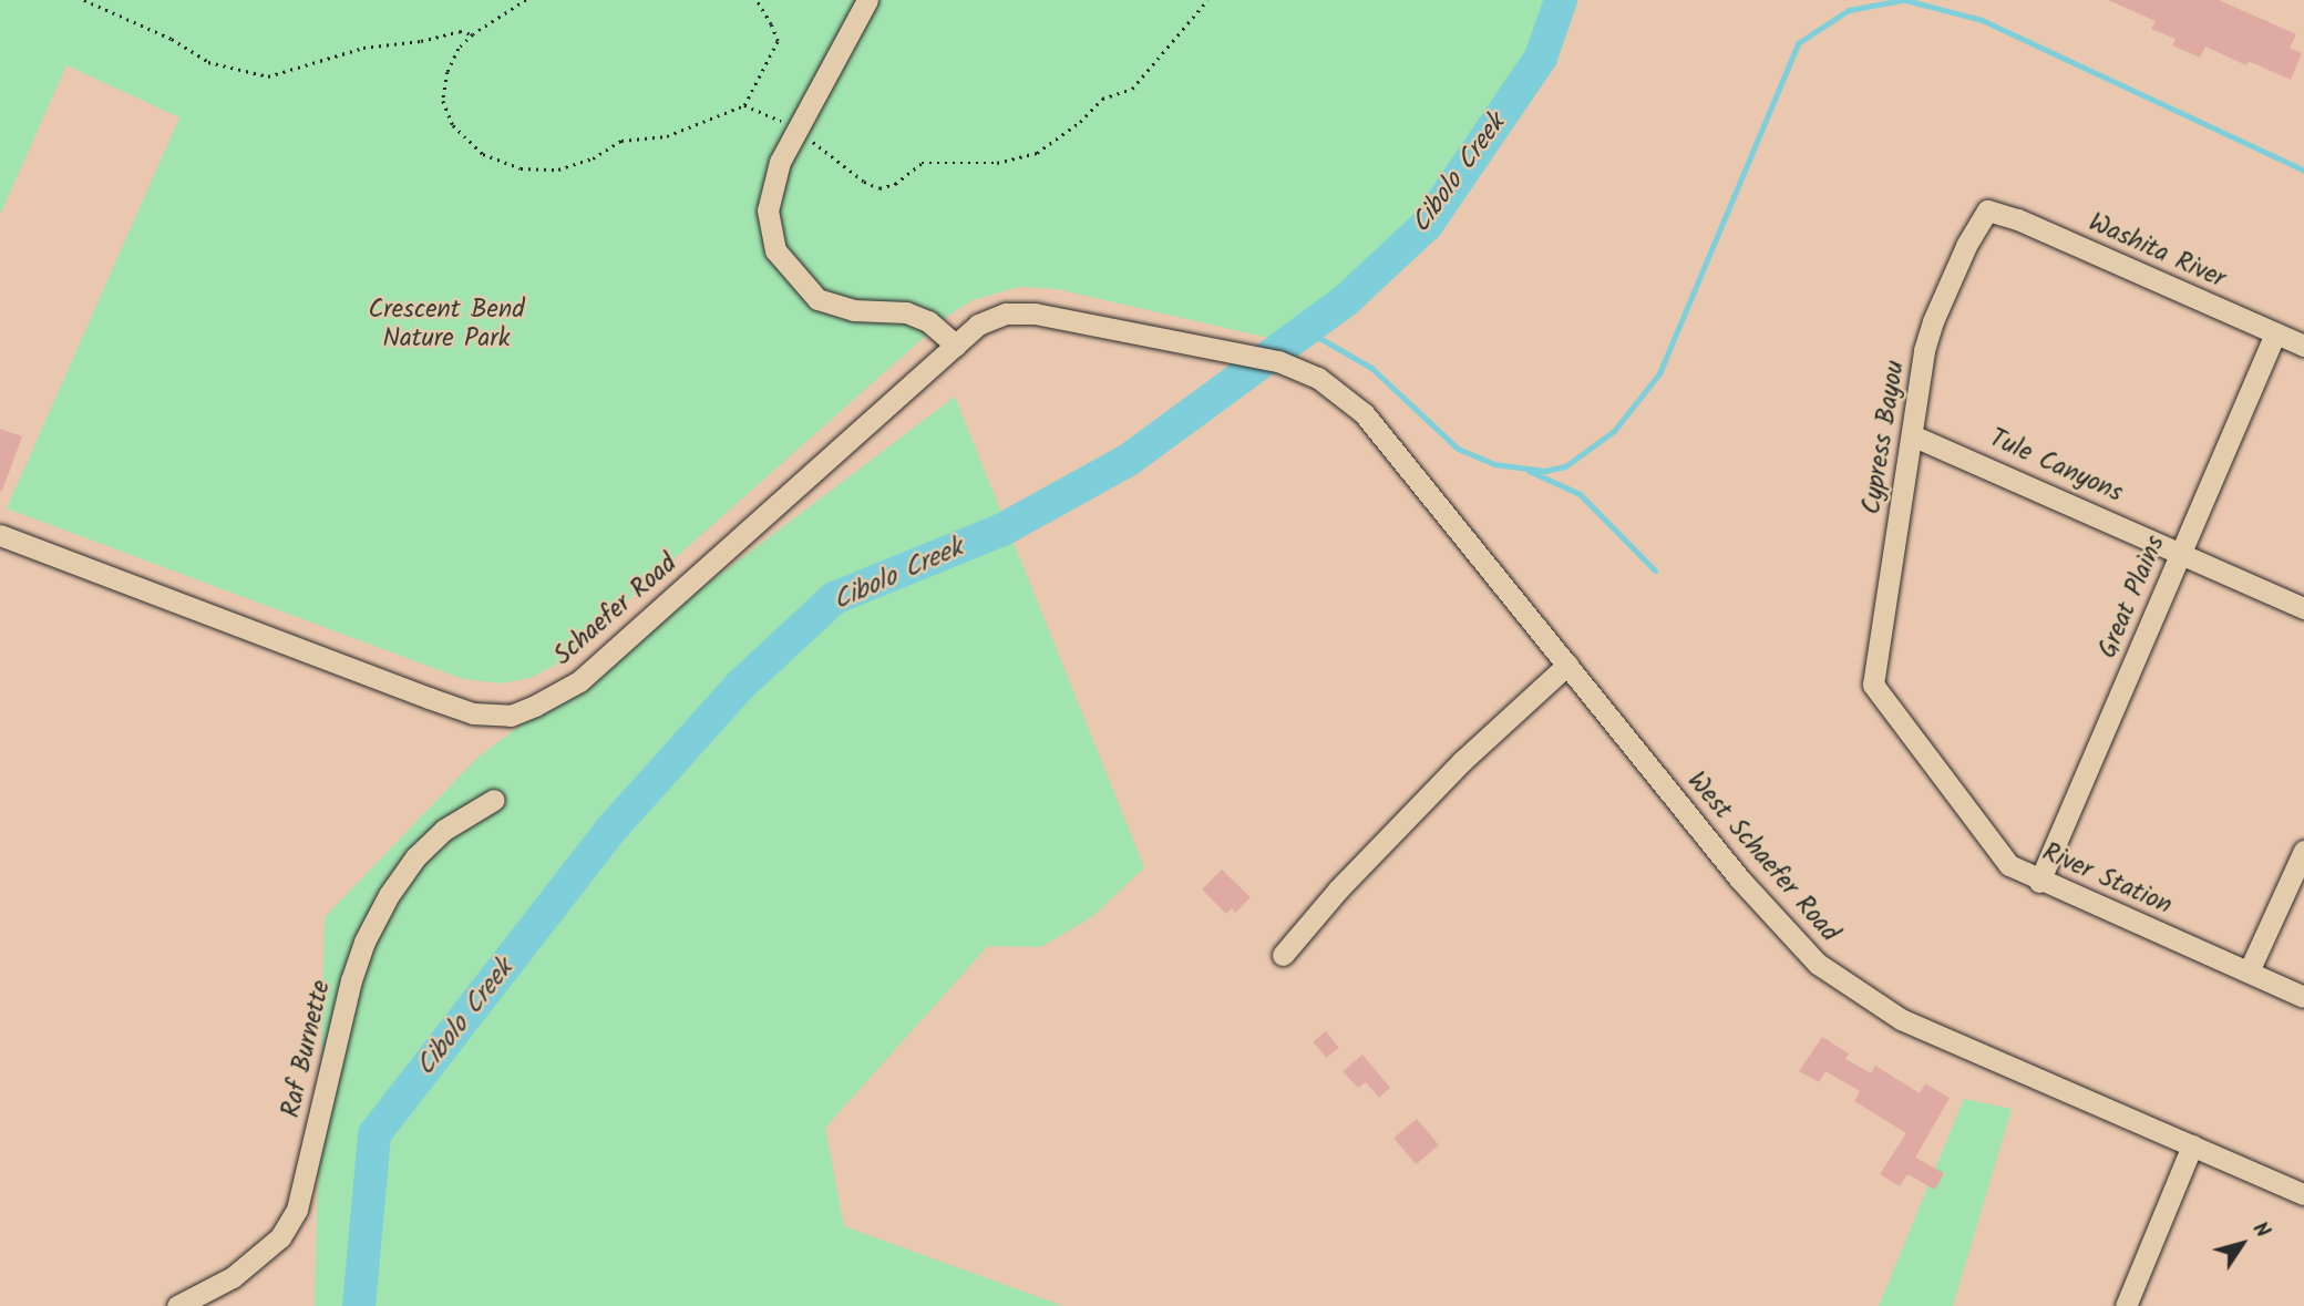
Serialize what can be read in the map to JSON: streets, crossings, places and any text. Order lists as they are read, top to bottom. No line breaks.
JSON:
{"streets":{"street":["Washita River","Cypress Bayou","Tule Canyons","Great Plains","Schaefer Road","West Schaefer Road","River Station","Raf Burnette"]},"crossings":[["Washita River","Cypress Bayou"],["Washita River","Great Plains"],["Cypress Bayou","Tule Canyons"],["Cypress Bayou","River Station"],["Tule Canyons","Great Plains"],["Great Plains","River Station"],["Schaefer Road","West Schaefer Road"]],"water":["Cibolo Creek"],"parks":["Crescent Bend Nature Park"],"north":"top right"}
